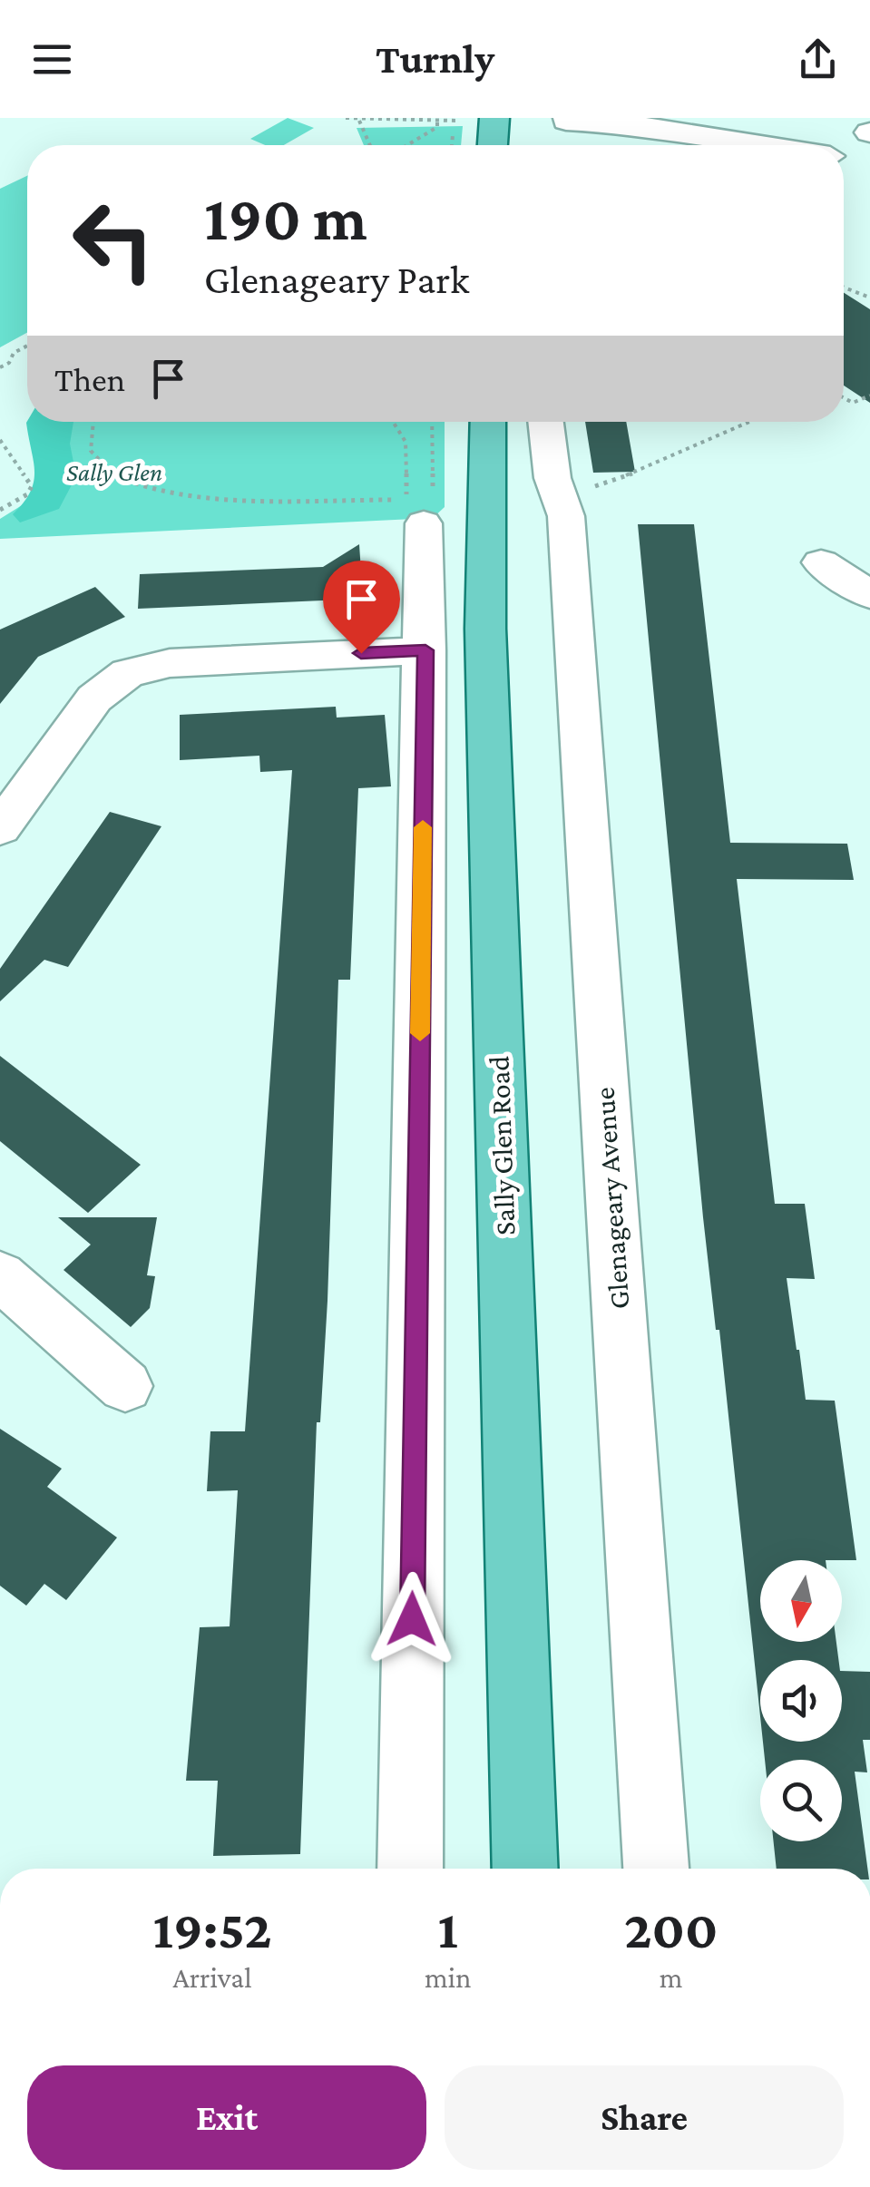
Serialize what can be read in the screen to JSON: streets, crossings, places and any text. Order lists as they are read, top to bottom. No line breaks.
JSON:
{"streets":{"main road":["Sally Glen Road"],"street":["Glenageary Avenue"]},"parks":["Sally Glen"],"north":"bottom","page":{"header":"Turnly","turn":["190 m","Glenageary Park"],"then":"Then","eta":["19:52","Arrival","1","min","200","m"],"buttons":["Exit","Share"]}}
